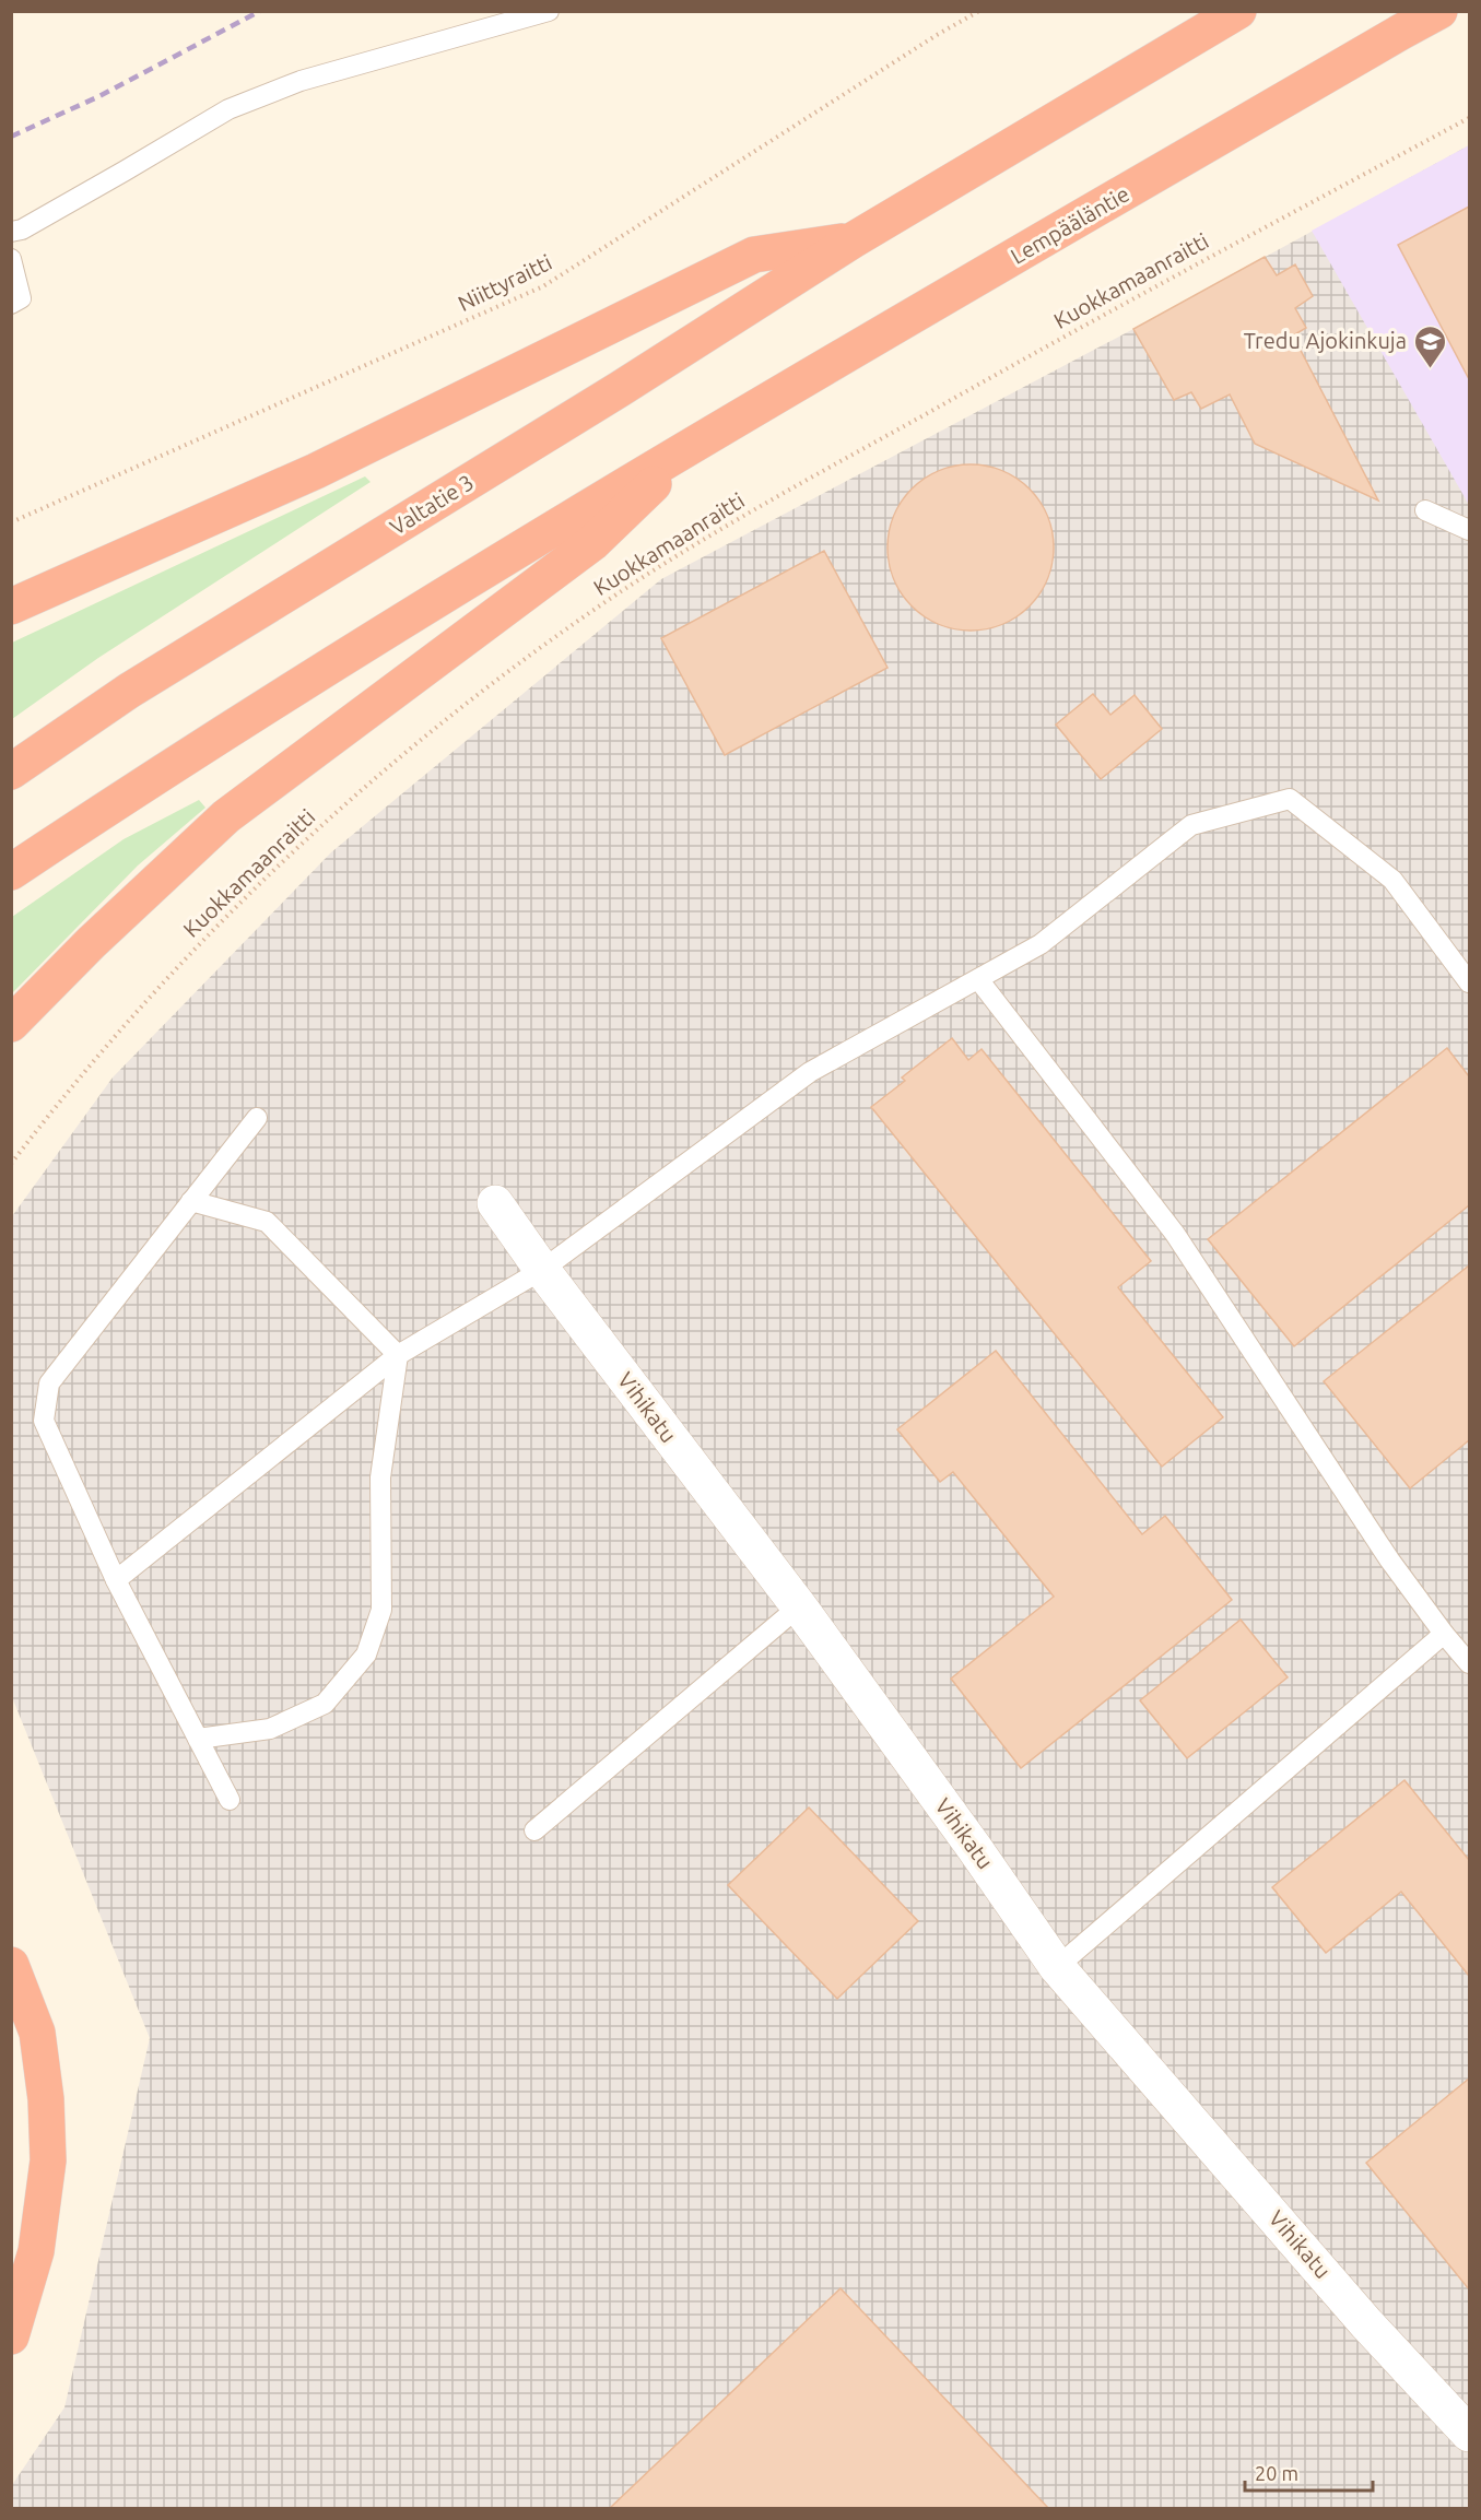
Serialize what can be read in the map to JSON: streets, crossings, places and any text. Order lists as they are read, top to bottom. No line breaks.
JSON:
{"streets":{"highway":["Lempääläntie","Valtatie 3"],"street":["Vihikatu"],"path":["Kuokkamaanraitti","Niittyraitti"]},"places":{"school or university":["Tredu Ajokinkuja"]},"scale_bar":"20 m"}
